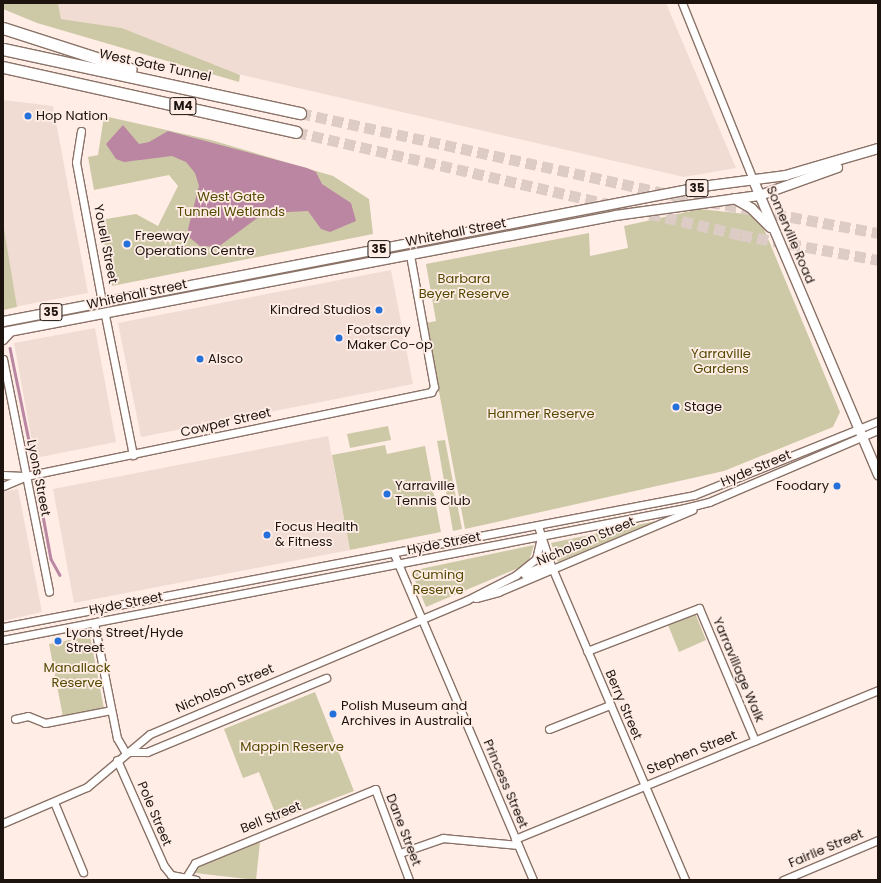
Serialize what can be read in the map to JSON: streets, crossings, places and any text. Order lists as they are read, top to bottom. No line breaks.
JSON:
{"streets":{"highway":["West Gate Tunnel","M4"],"main road":["35","Whitehall Street","Somerville Road","Youell Street"],"street":["Cowper Street","Hyde Street","Lyons Street","Nicholson Street","Yarravillage Walk","Berry Street","Stephen Street","Princess Street","Pole Street","Bell Street","Dane Street","Fairlie Street"]},"crossings":[["Whitehall Street","Somerville Road"],["Whitehall Street","Youell Street"],["Whitehall Street","Cowper Street"],["Somerville Road","Hyde Street"],["Youell Street","Cowper Street"],["Cowper Street","Lyons Street"],["Hyde Street","Nicholson Street"],["Hyde Street","Berry Street"],["Hyde Street","Princess Street"],["Nicholson Street","Berry Street"],["Nicholson Street","Princess Street"],["Nicholson Street","Pole Street"],["Yarravillage Walk","Berry Street"],["Yarravillage Walk","Stephen Street"],["Berry Street","Stephen Street"],["Stephen Street","Princess Street"],["Stephen Street","Dane Street"],["Pole Street","Bell Street"],["Bell Street","Dane Street"]],"parks":["West Gate Tunnel Wetlands","Barbara Beyer Reserve","Yarraville Gardens","Hanmer Reserve","Cuming Reserve","Manallack Reserve","Mappin Reserve"],"places":["Hop Nation","Freeway Operations Centre","Kindred Studios","Footscray Maker Co-op","Alsco","Stage","Foodary","Yarraville Tennis Club","Focus Health & Fitness","Lyons Street/Hyde Street","Polish Museum and Archives in Australia"]}
